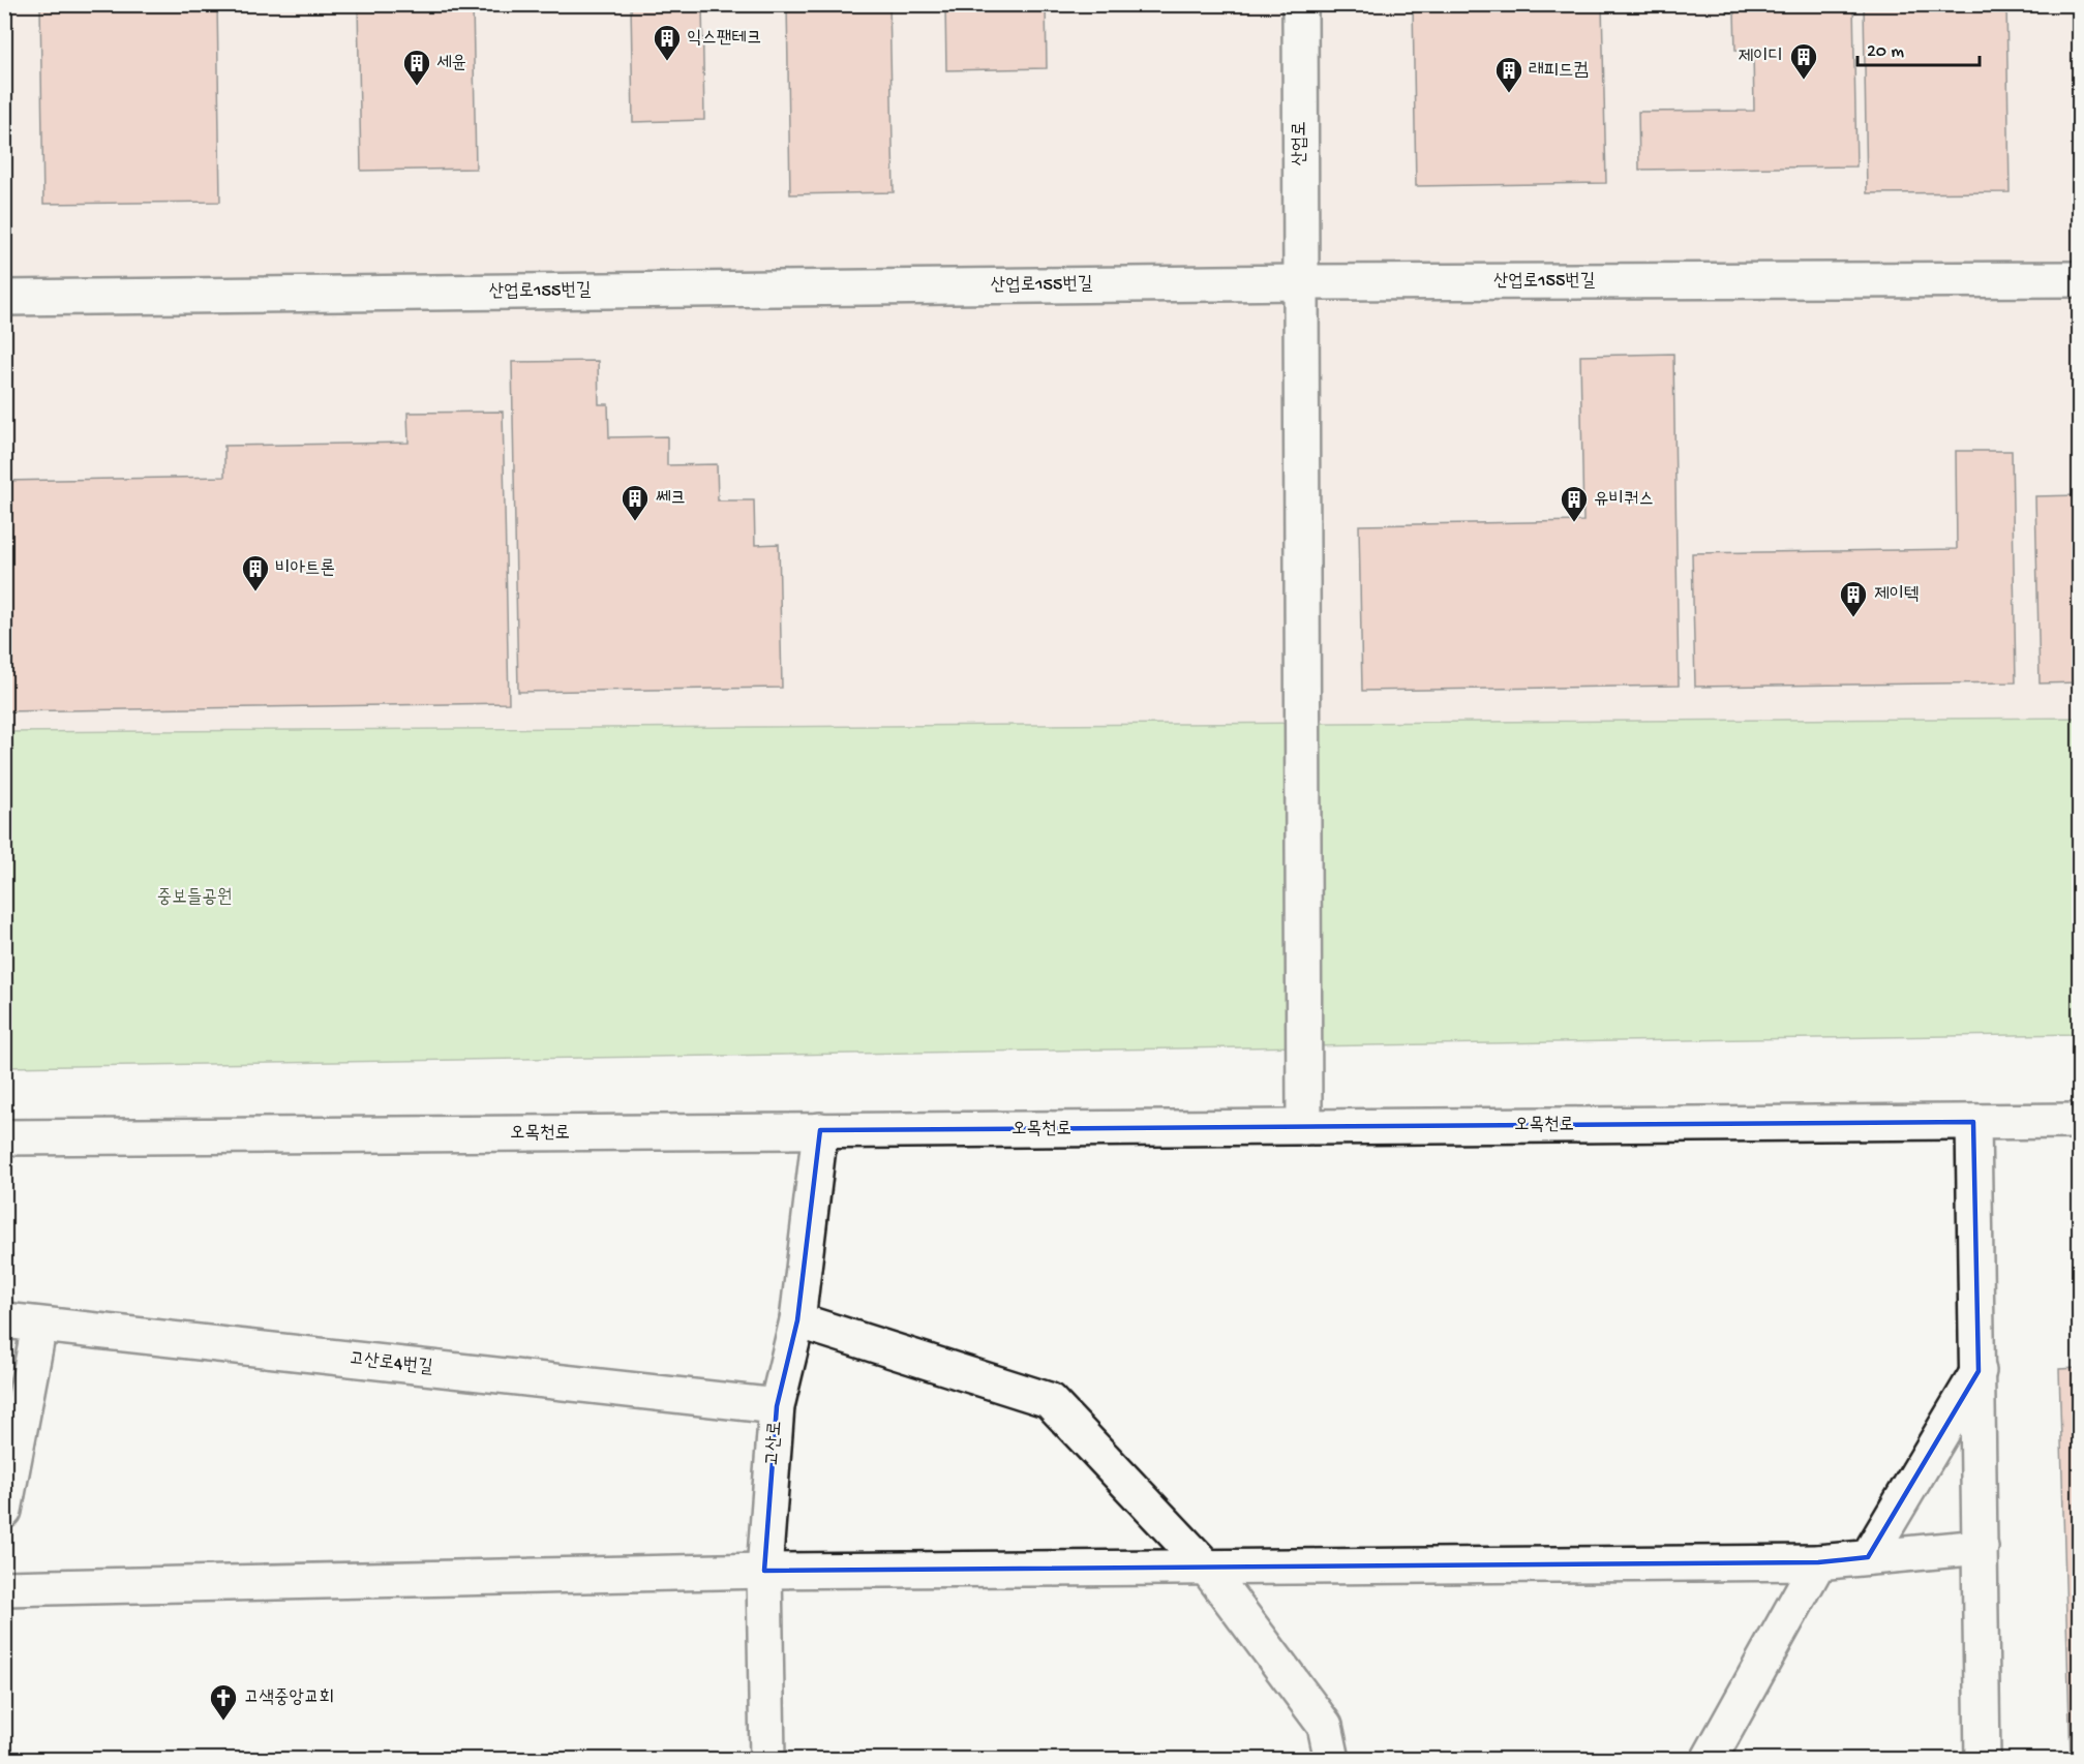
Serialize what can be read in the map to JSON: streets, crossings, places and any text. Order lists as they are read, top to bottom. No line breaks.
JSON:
{"streets":{"street":["산업로","산업로155번길","오목천로","고산로4번길","고산로"]},"crossings":[["산업로","산업로155번길"],["산업로","오목천로"],["오목천로","고산로"],["고산로4번길","고산로"]],"parks":["중보들공원"],"places":{"building":["익스팬테크","제이디","세윤","래피드컴","쎄크","유비쿼스","비아트론","제이텍"],"church":["고색중앙교회"]},"scale_bar":"20 m"}
